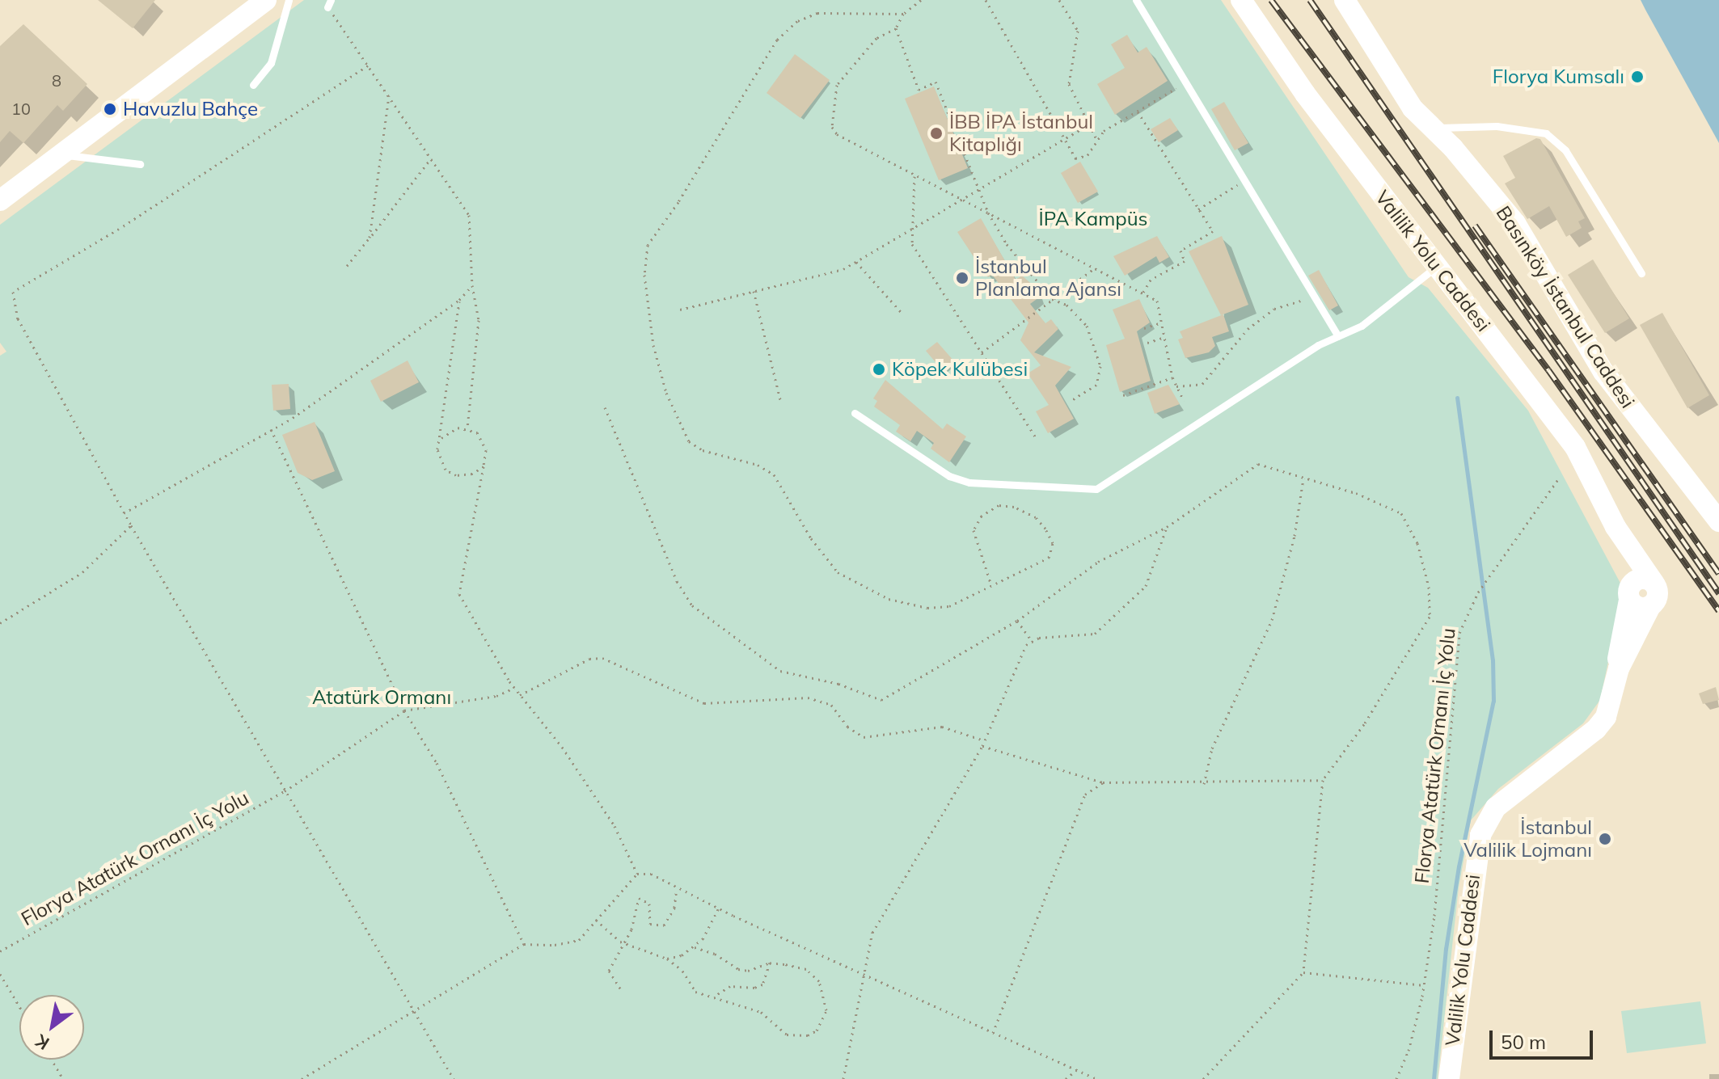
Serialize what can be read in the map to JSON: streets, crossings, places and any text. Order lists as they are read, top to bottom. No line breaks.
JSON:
{"streets":{"main road":["Valilik Yolu Caddesi","Basınköy İstanbul Caddesi"],"path":["Florya Atatürk Ornanı İç Yolu"]},"parks":["İPA Kampüs","Atatürk Ormanı"],"places":["Florya Kumsalı","Havuzlu Bahçe","İBB İPA İstanbul Kitaplığı","İstanbul Planlama Ajansı","Köpek Kulübesi","İstanbul Valilik Lojmanı"],"house_numbers":["8","10"],"scale_bar":"50 m","north":"bottom left"}
